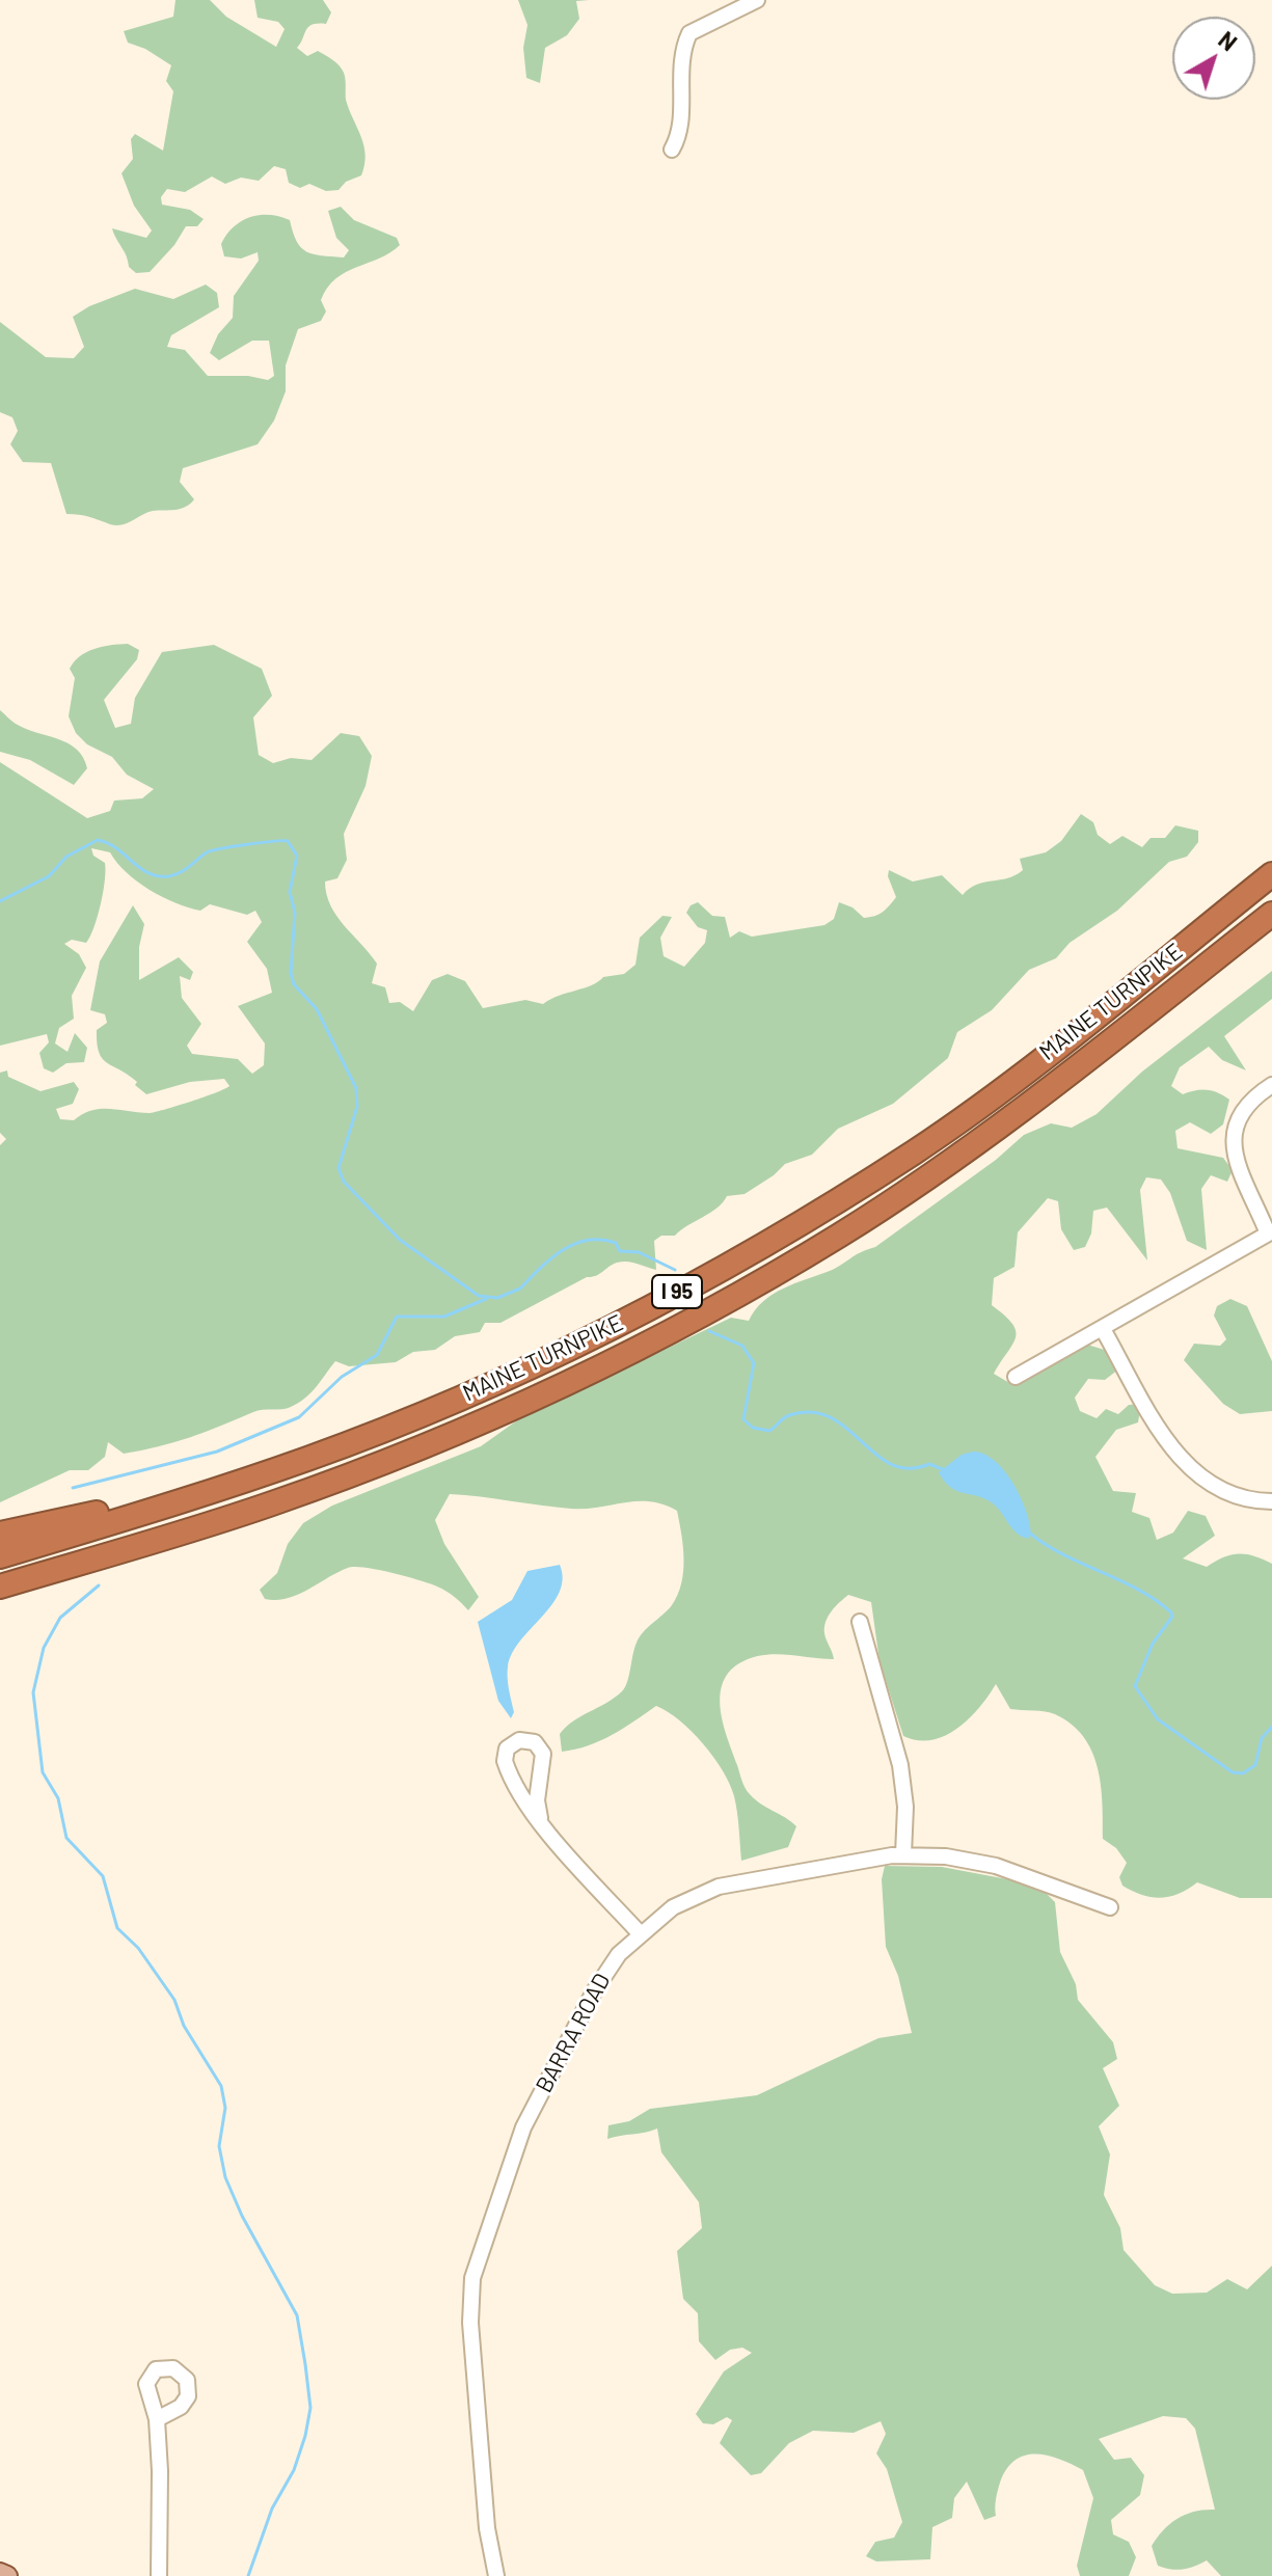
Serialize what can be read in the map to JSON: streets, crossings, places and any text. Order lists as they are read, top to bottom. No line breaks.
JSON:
{"streets":{"highway":["MAINE TURNPIKE","I 95"],"street":["BARRA ROAD"]},"north":"top right"}
